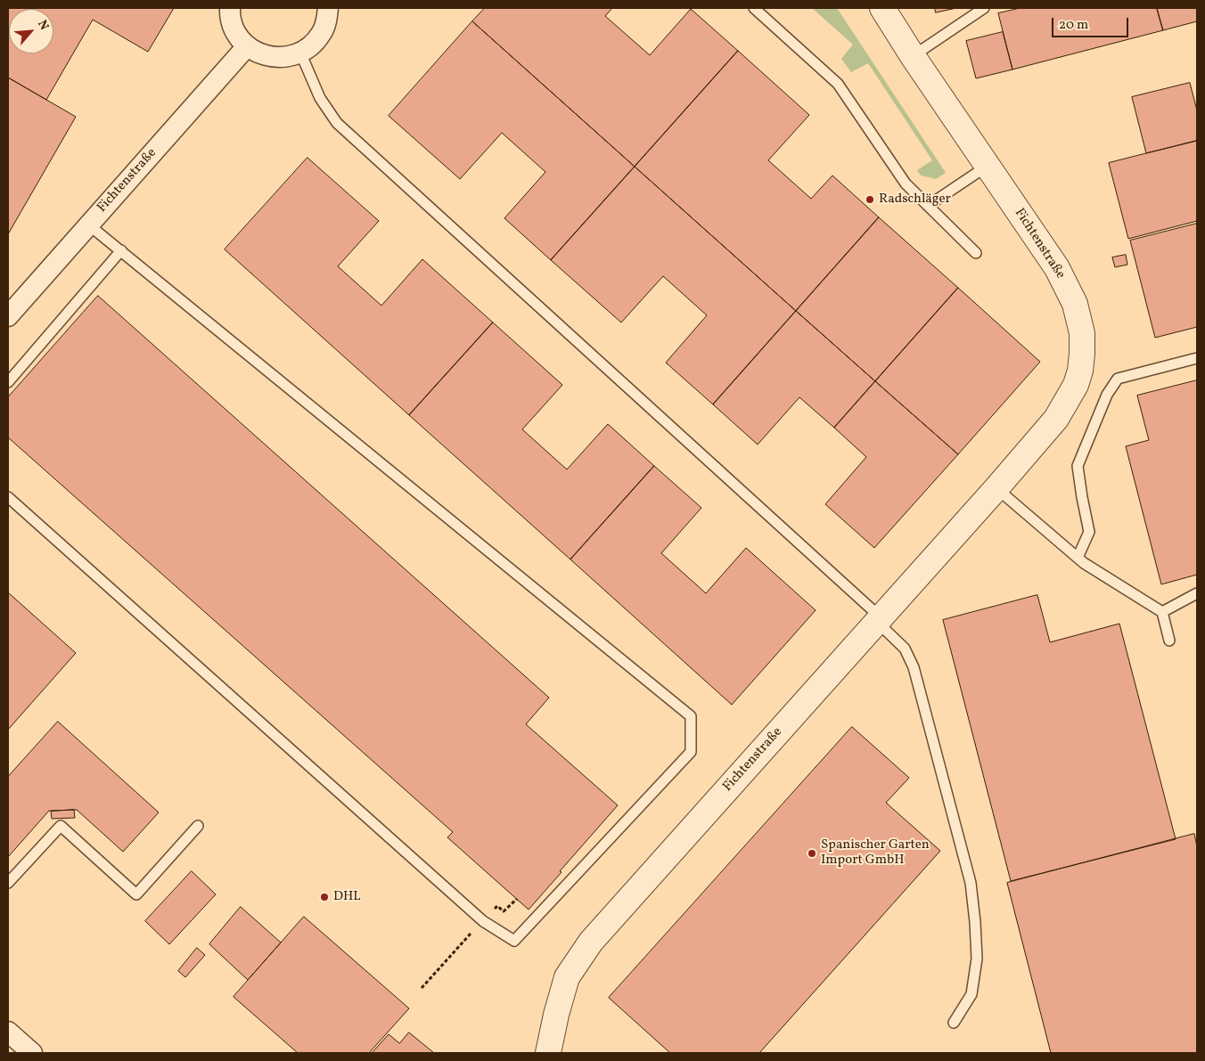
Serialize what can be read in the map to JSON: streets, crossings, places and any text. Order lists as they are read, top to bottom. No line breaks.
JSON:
{"streets":{"street":["Fichtenstraße"]},"places":["Radschläger","Spanischer Garten Import GmbH","DHL"],"scale_bar":"20 m","north":"top right"}
